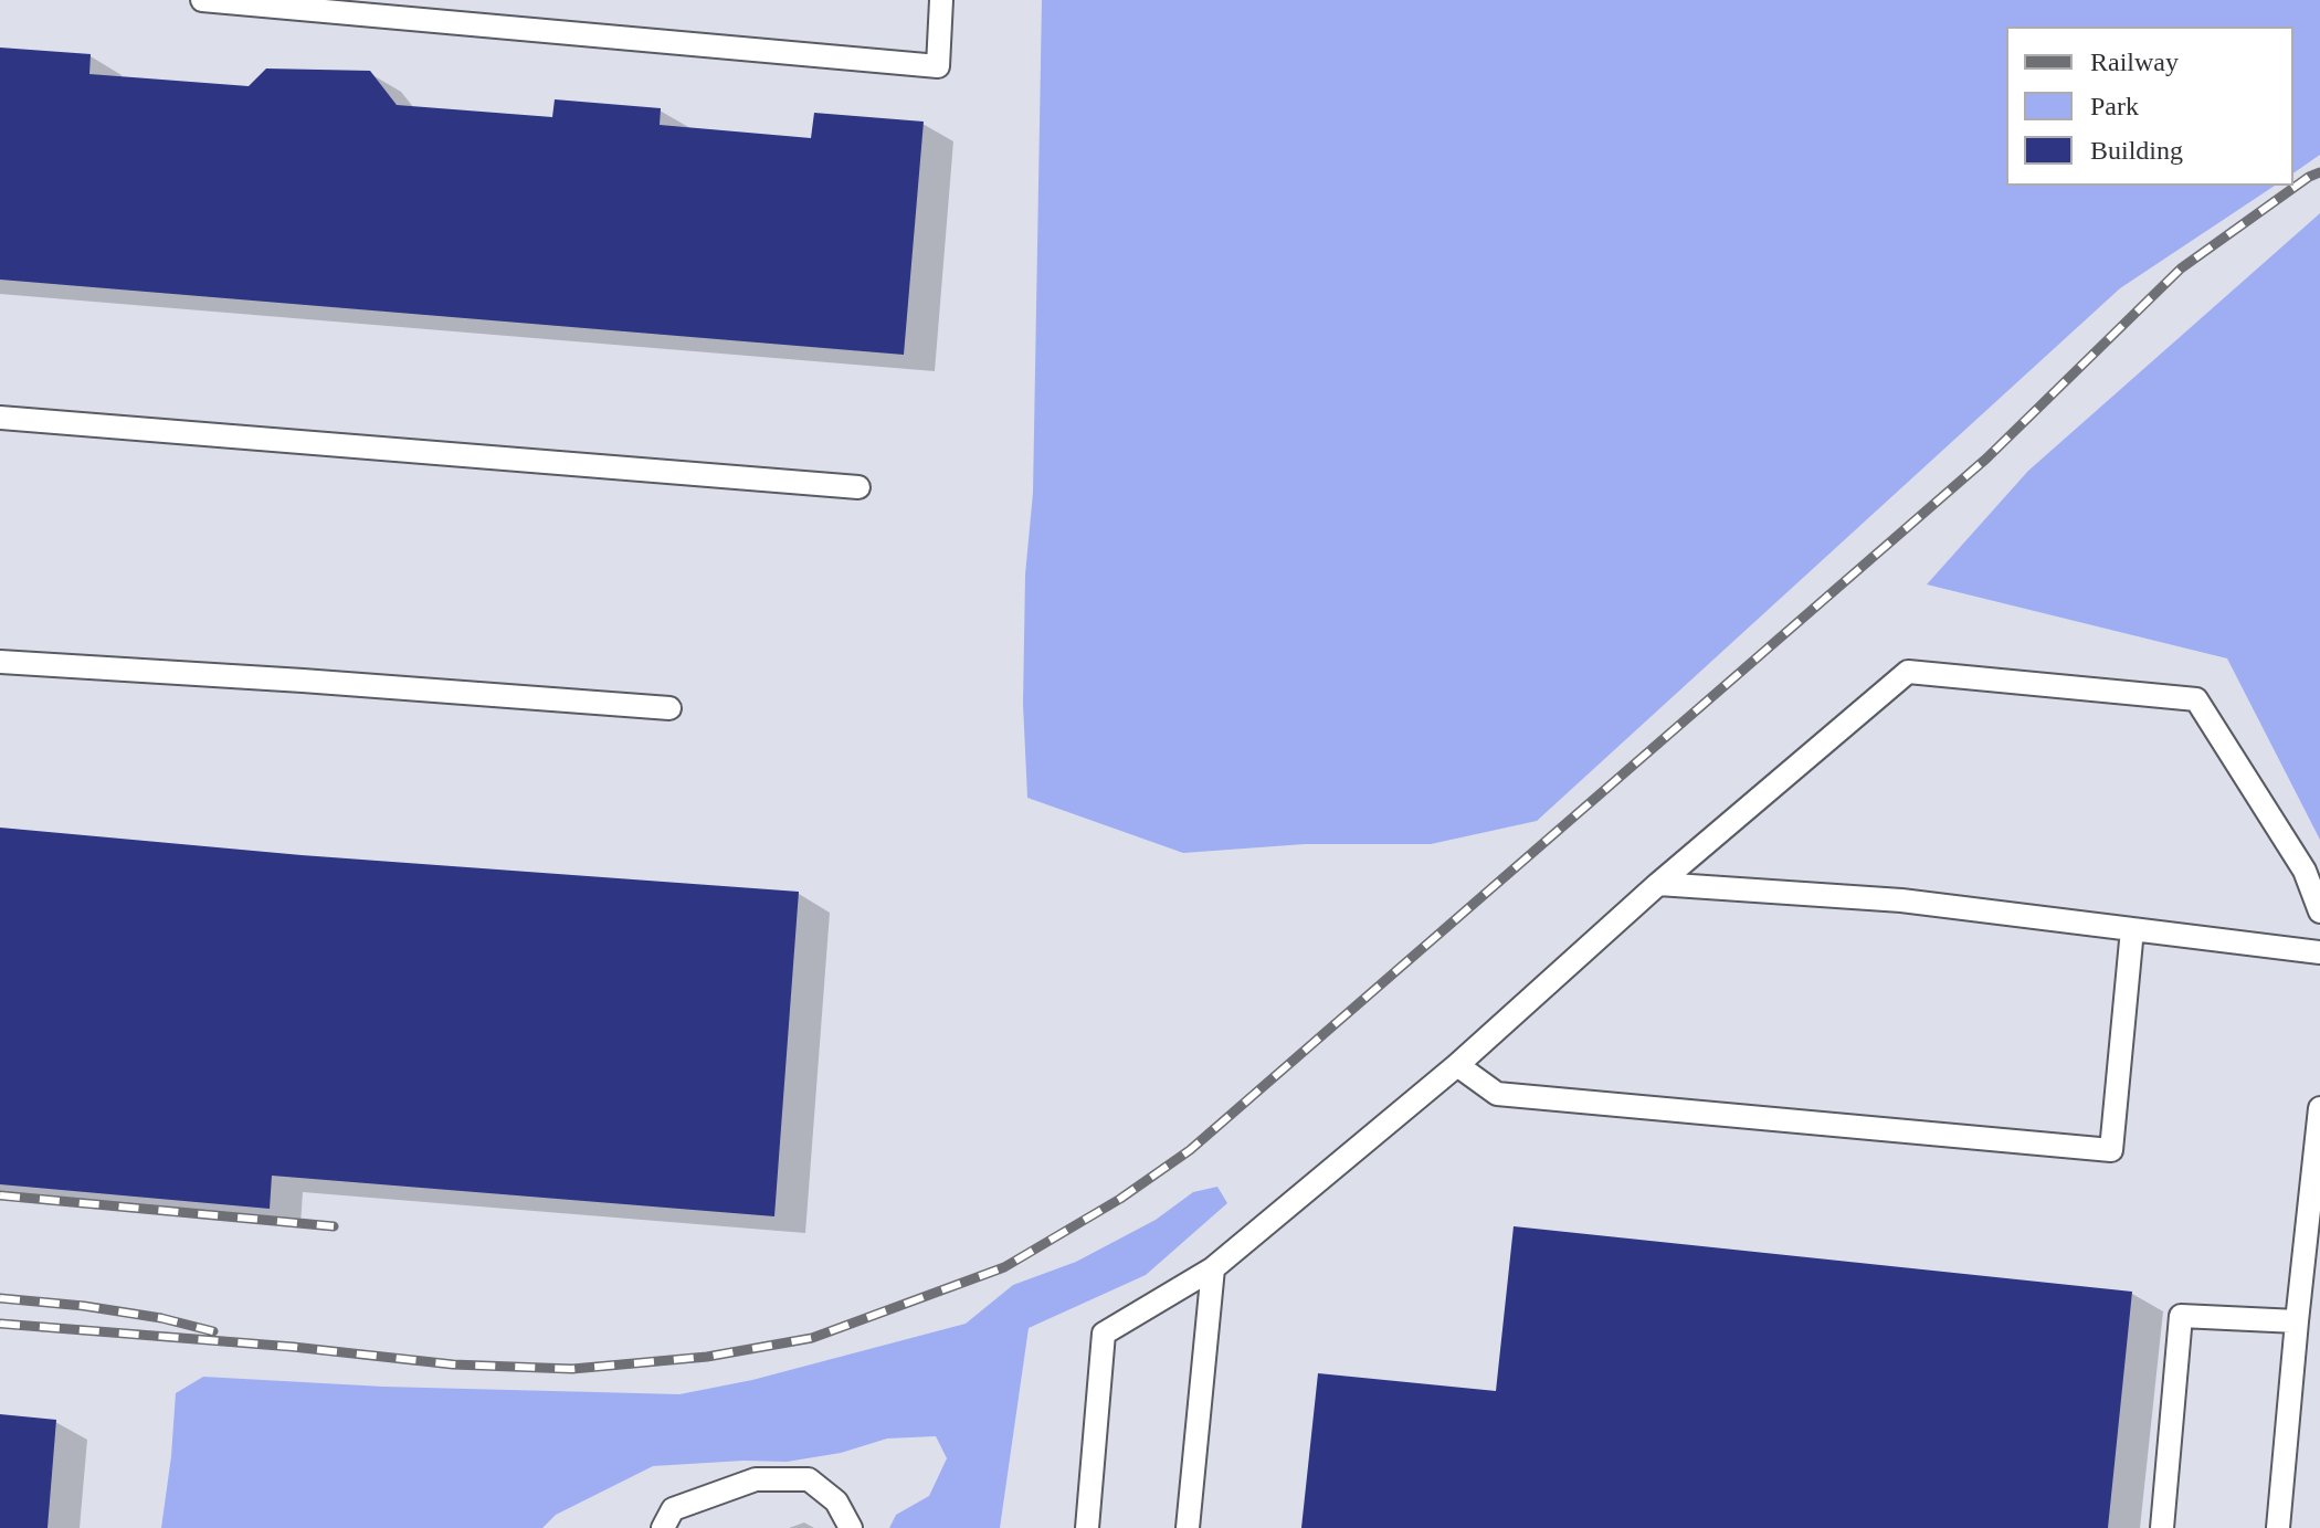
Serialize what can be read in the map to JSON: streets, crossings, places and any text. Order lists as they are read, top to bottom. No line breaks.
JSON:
{"legend":["Railway","Park","Building"]}
